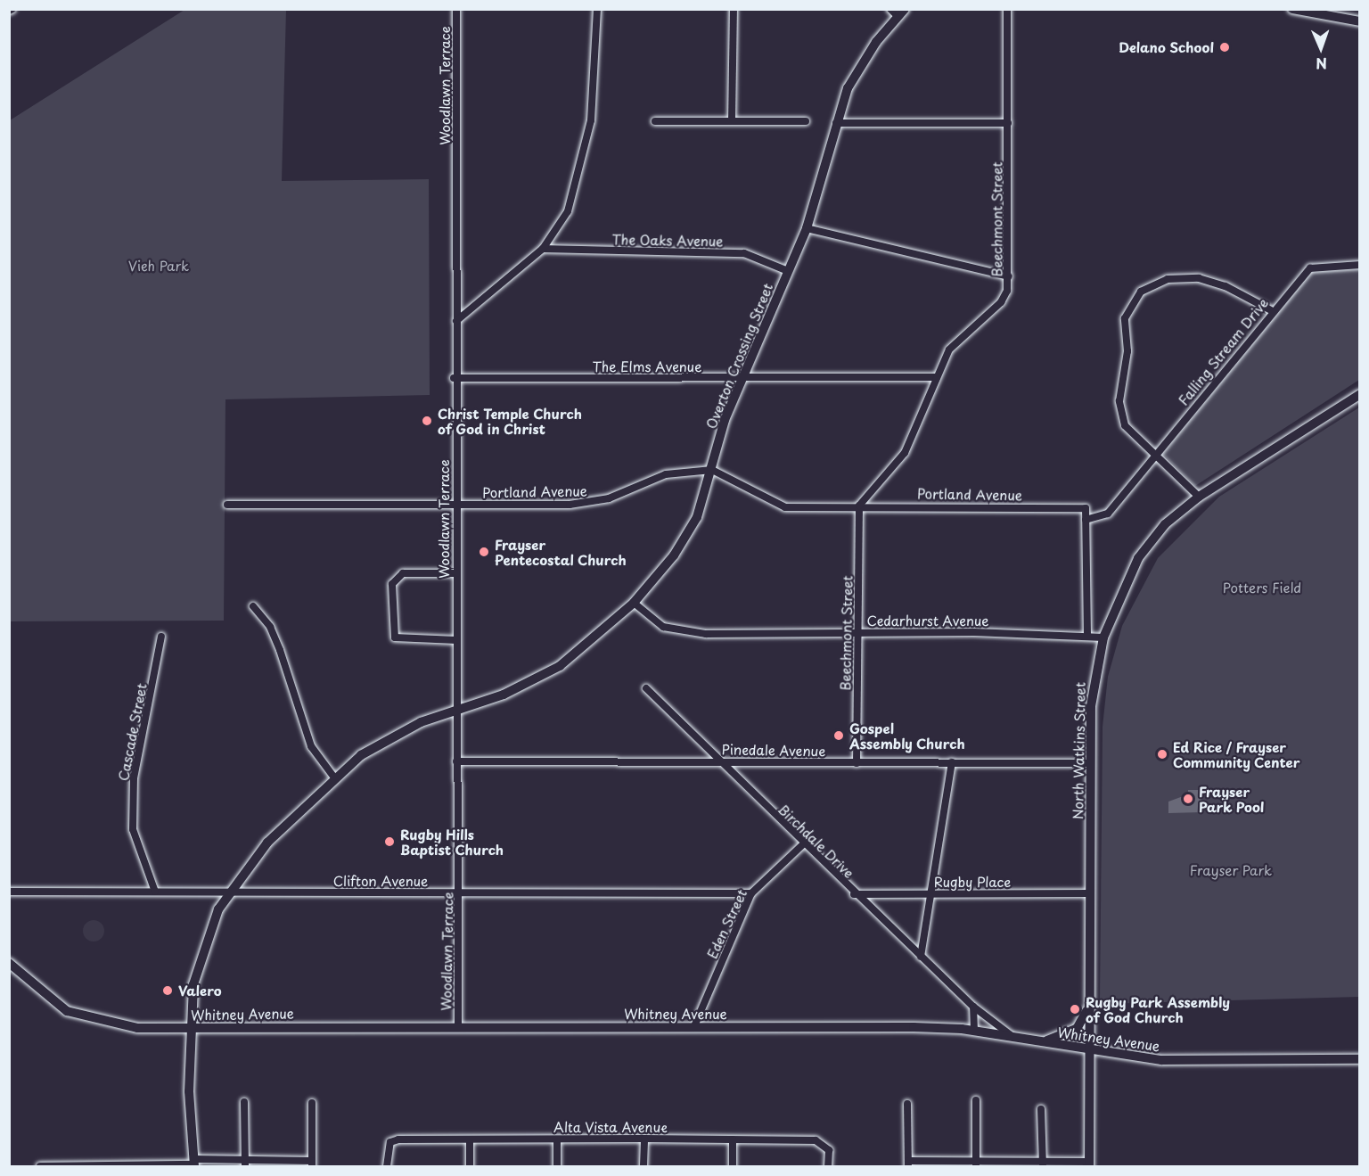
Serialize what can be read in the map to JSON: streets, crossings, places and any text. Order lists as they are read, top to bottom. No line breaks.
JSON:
{"streets":{"main road":["Overton Crossing Street","North Watkins Street","Whitney Avenue"],"street":["Woodlawn Terrace","Beechmont Street","The Oaks Avenue","Falling Stream Drive","The Elms Avenue","Portland Avenue","Cedarhurst Avenue","Cascade Street","Pinedale Avenue","Birchdale Drive","Clifton Avenue","Rugby Place","Eden Street","Alta Vista Avenue"]},"crossings":[["Woodlawn Terrace","Overton Crossing Street"],["Woodlawn Terrace","The Elms Avenue"],["Woodlawn Terrace","Portland Avenue"],["Woodlawn Terrace","Pinedale Avenue"],["Woodlawn Terrace","Clifton Avenue"],["Woodlawn Terrace","Whitney Avenue"],["Beechmont Street","The Elms Avenue"],["Beechmont Street","Portland Avenue"],["Beechmont Street","Cedarhurst Avenue"],["Beechmont Street","Pinedale Avenue"],["The Oaks Avenue","Overton Crossing Street"],["Falling Stream Drive","Portland Avenue"],["Overton Crossing Street","The Elms Avenue"],["Overton Crossing Street","Portland Avenue"],["Overton Crossing Street","Cedarhurst Avenue"],["Overton Crossing Street","Clifton Avenue"],["Overton Crossing Street","Whitney Avenue"],["Cedarhurst Avenue","North Watkins Street"],["Cascade Street","Clifton Avenue"],["Pinedale Avenue","North Watkins Street"],["Pinedale Avenue","Birchdale Drive"],["North Watkins Street","Rugby Place"],["North Watkins Street","Whitney Avenue"],["Birchdale Drive","Rugby Place"],["Birchdale Drive","Eden Street"],["Birchdale Drive","Whitney Avenue"],["Clifton Avenue","Eden Street"],["Eden Street","Whitney Avenue"]],"parks":["Vieh Park","Potters Field","Frayser Park"],"places":["Delano School","Christ Temple Church of God in Christ","Frayser Pentecostal Church","Gospel Assembly Church","Ed Rice / Frayser Community Center","Frayser Park Pool","Rugby Hills Baptist Church","Valero","Rugby Park Assembly of God Church"],"north":"bottom"}
